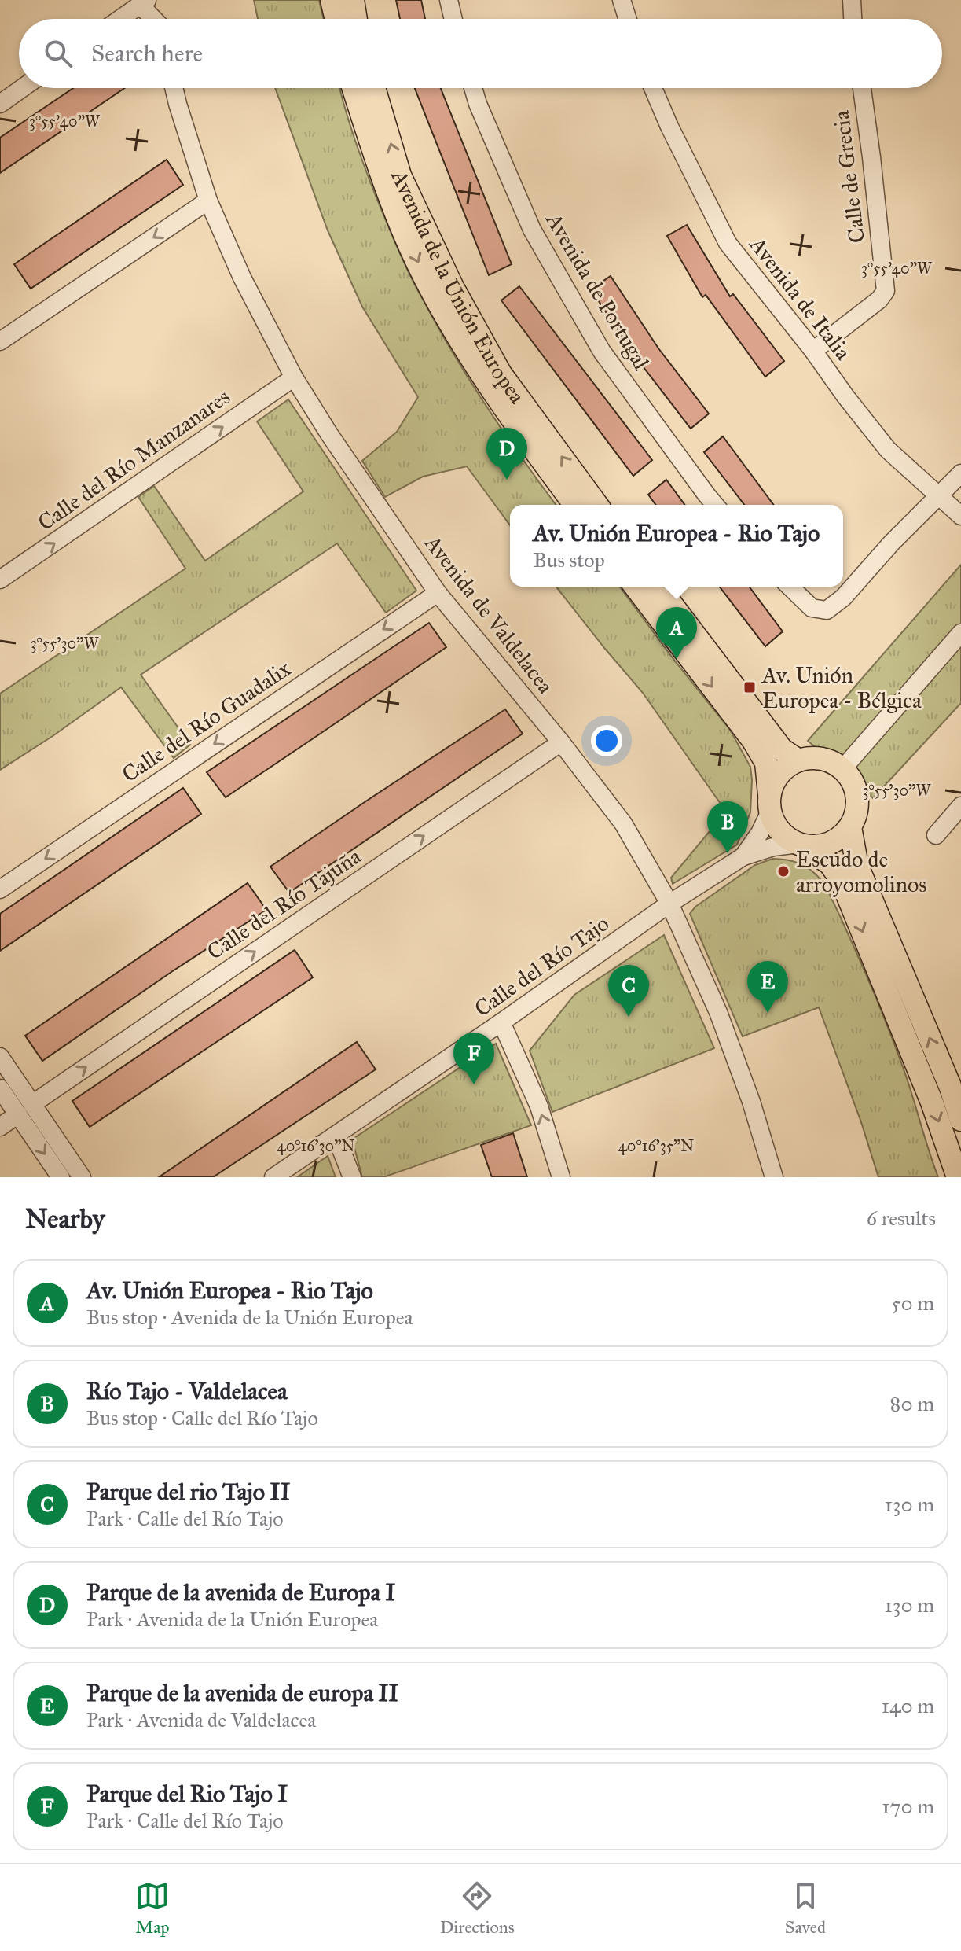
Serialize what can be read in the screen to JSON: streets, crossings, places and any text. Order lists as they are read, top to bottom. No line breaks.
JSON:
{"streets":{"main road":["Avenida de la Unión Europea"],"street":["Calle de Grecia","Avenida de Portugal","Avenida de Italia","Calle del Río Manzanares","Avenida de Valdelacea","Calle del Río Guadalix","Calle del Río Tajuña","Calle del Río Tajo"]},"crossings":[["Calle de Grecia","Avenida de Italia"],["Calle del Río Manzanares","Avenida de Valdelacea"],["Avenida de Valdelacea","Calle del Río Guadalix"],["Avenida de Valdelacea","Calle del Río Tajuña"],["Avenida de Valdelacea","Calle del Río Tajo"]],"one_way":["Calle del Río Manzanares","Calle del Río Guadalix","Calle del Río Tajuña"],"places":{"transit":["Av. Unión Europea - Bélgica"],"other":["Escudo de arroyomolinos"]},"page":{"search":"Search here","pins":["D","A","B","E","C","F"],"popup":["Av. Unión Europea - Rio Tajo","Bus stop"],"heading":["Nearby","6 results"],"list":[{"mark":"A","name":"Av. Unión Europea - Rio Tajo","note":"Bus stop · Avenida de la Unión Europea","value":"50 m"},{"mark":"B","name":"Río Tajo - Valdelacea","note":"Bus stop · Calle del Río Tajo","value":"80 m"},{"mark":"C","name":"Parque del rio Tajo II","note":"Park · Calle del Río Tajo","value":"130 m"},{"mark":"D","name":"Parque de la avenida de Europa I","note":"Park · Avenida de la Unión Europea","value":"130 m"},{"mark":"E","name":"Parque de la avenida de europa II","note":"Park · Avenida de Valdelacea","value":"140 m"},{"mark":"F","name":"Parque del Rio Tajo I","note":"Park · Calle del Río Tajo","value":"170 m"}],"nav":["Map","Directions","Saved"]},"coordinates":["3°55'40\"W","3°55'30\"W","40°16'30\"N","40°16'35\"N"]}
